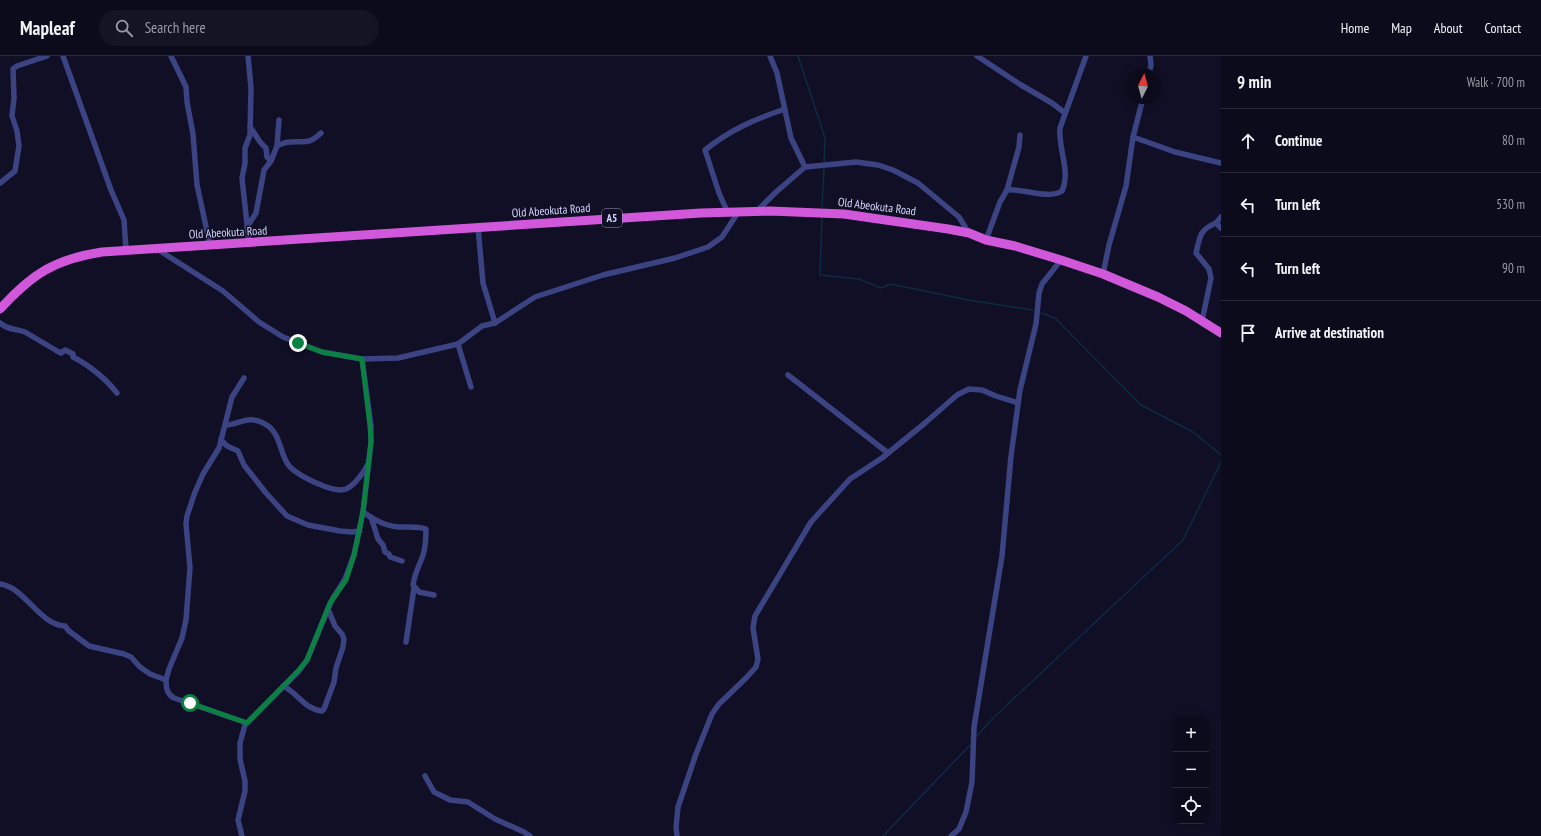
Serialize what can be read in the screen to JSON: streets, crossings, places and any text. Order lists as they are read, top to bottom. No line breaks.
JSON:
{"streets":{"highway":["Old Abeokuta Road","A5"]},"north":"top","page":{"header":"Mapleaf","search":"Search here","nav":["Home","Map","About","Contact"],"heading":["9 min","Walk · 700 m"],"list":[["Continue","80 m"],["Turn left","530 m"],["Turn left","90 m"],"Arrive at destination"],"map_buttons":["+","−"]}}
